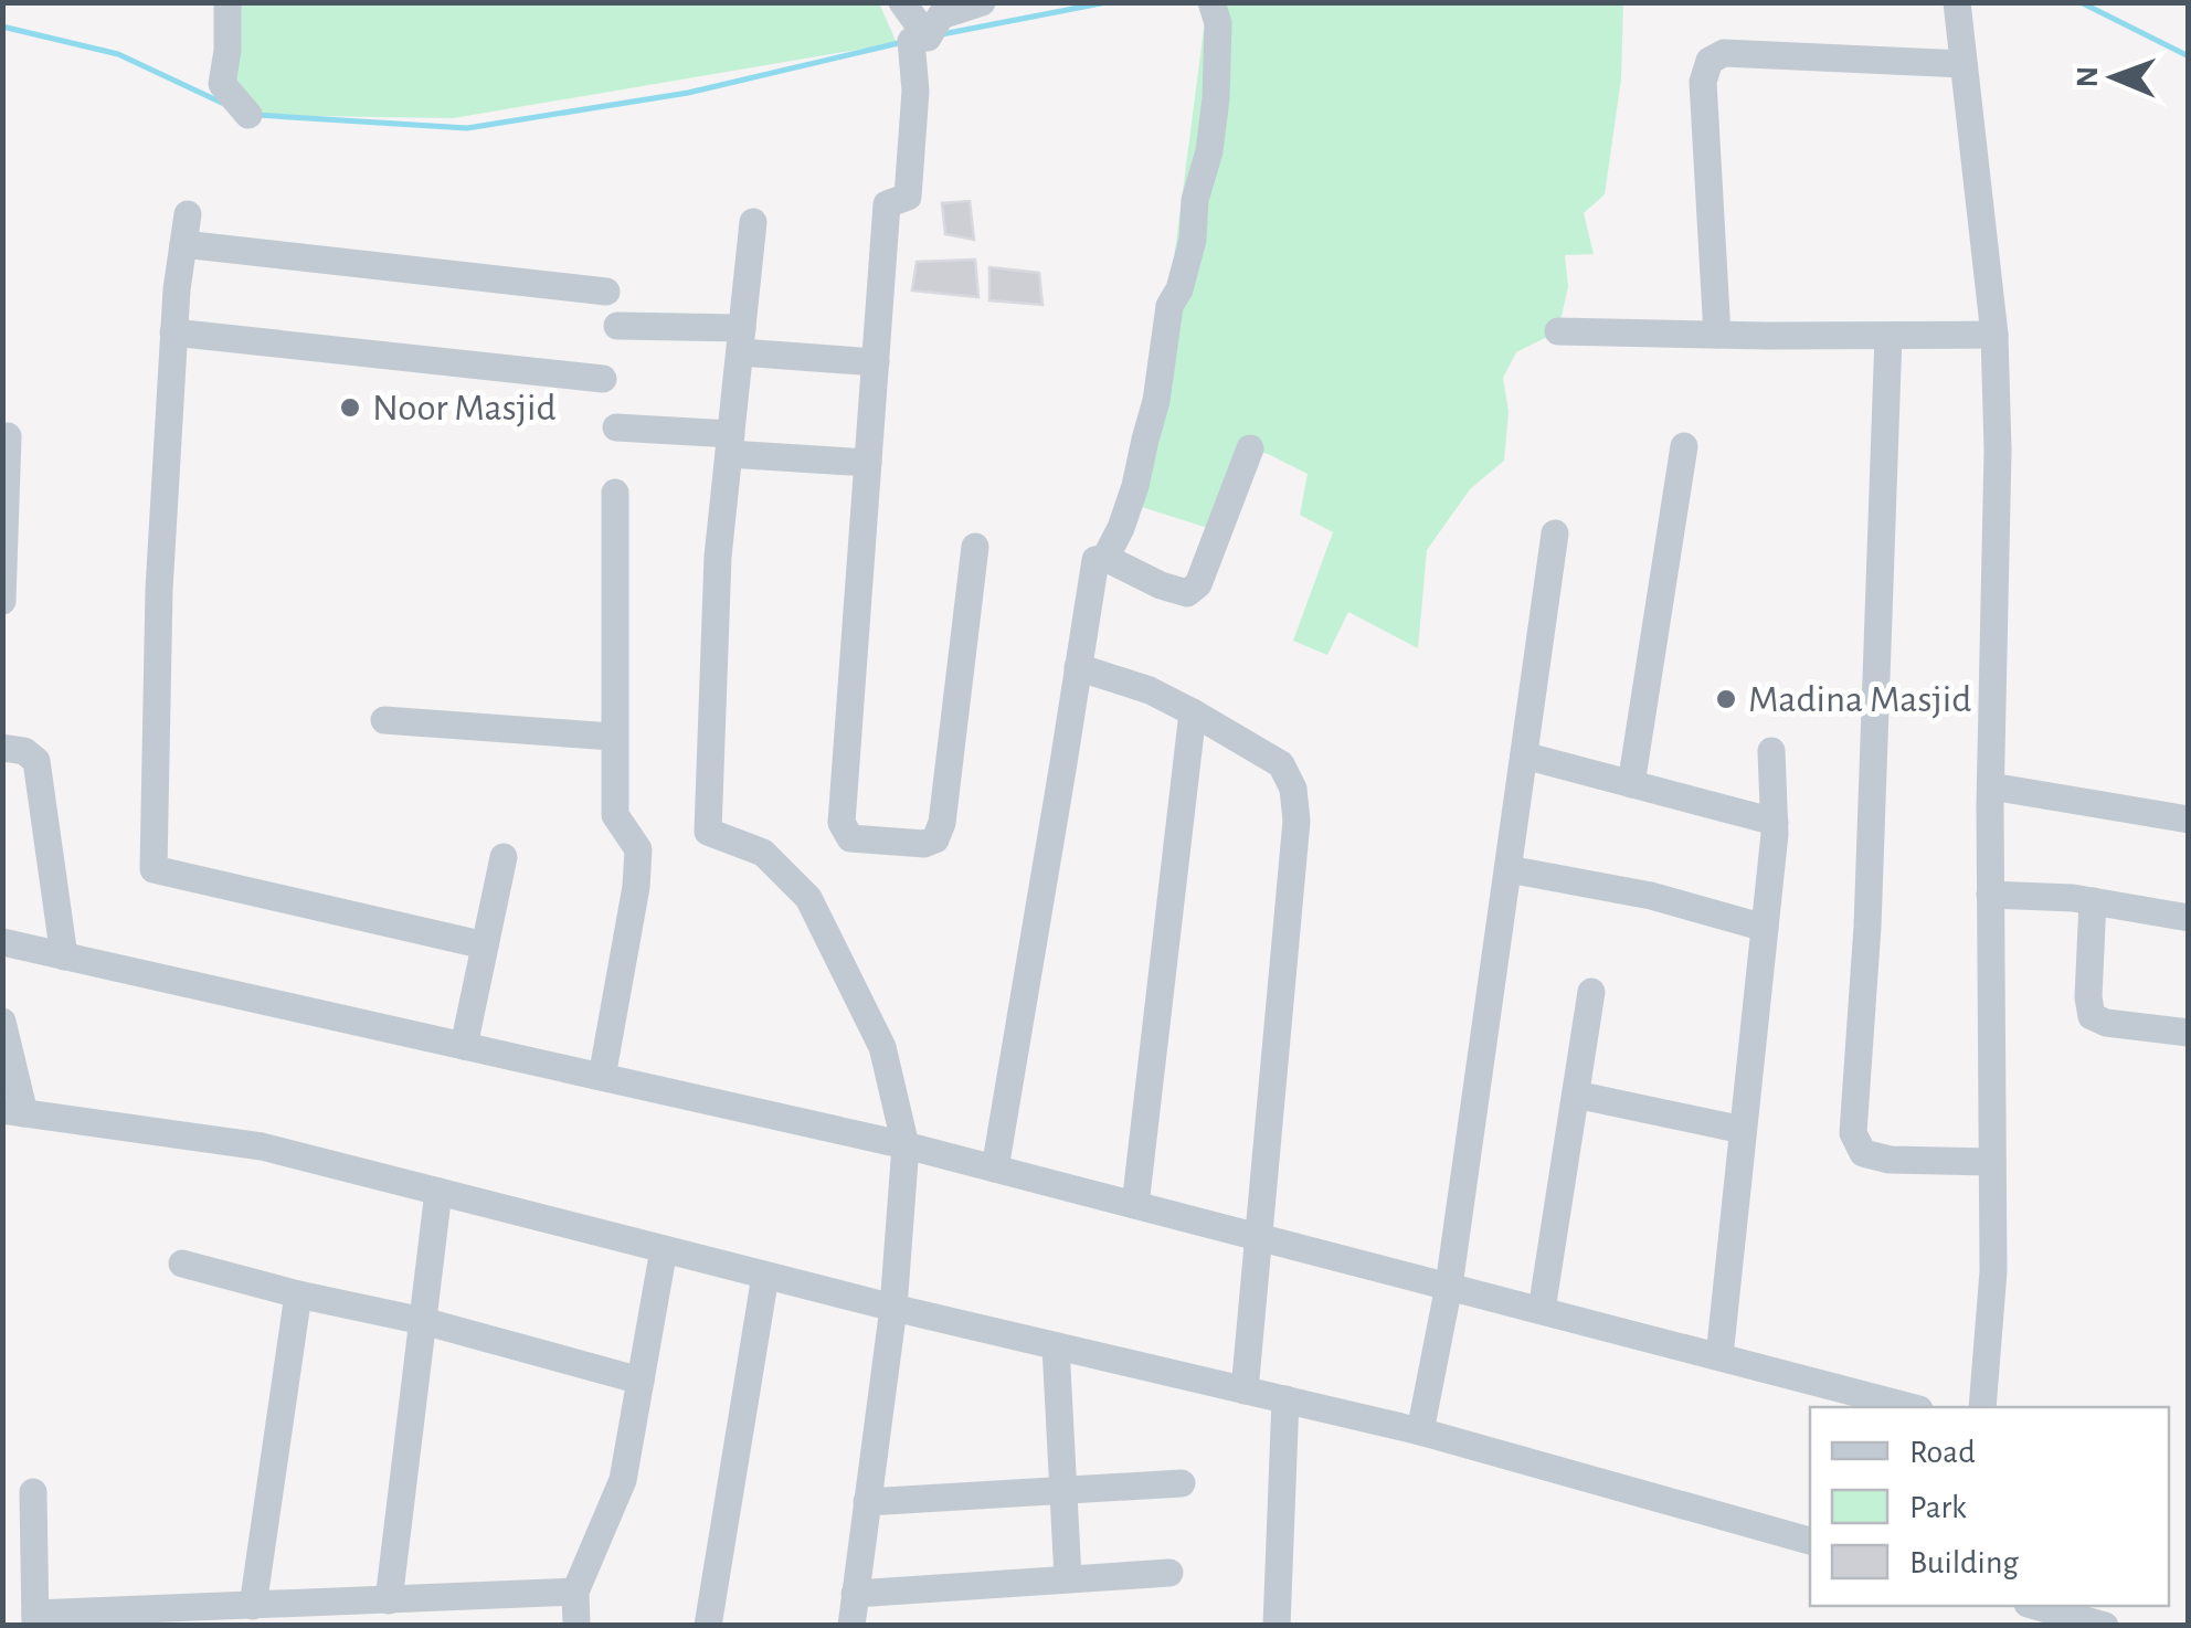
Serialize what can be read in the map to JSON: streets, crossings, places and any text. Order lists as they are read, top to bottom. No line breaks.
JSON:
{"places":["Noor Masjid","Madina Masjid"],"legend":["Road","Park","Building"],"north":"left"}
